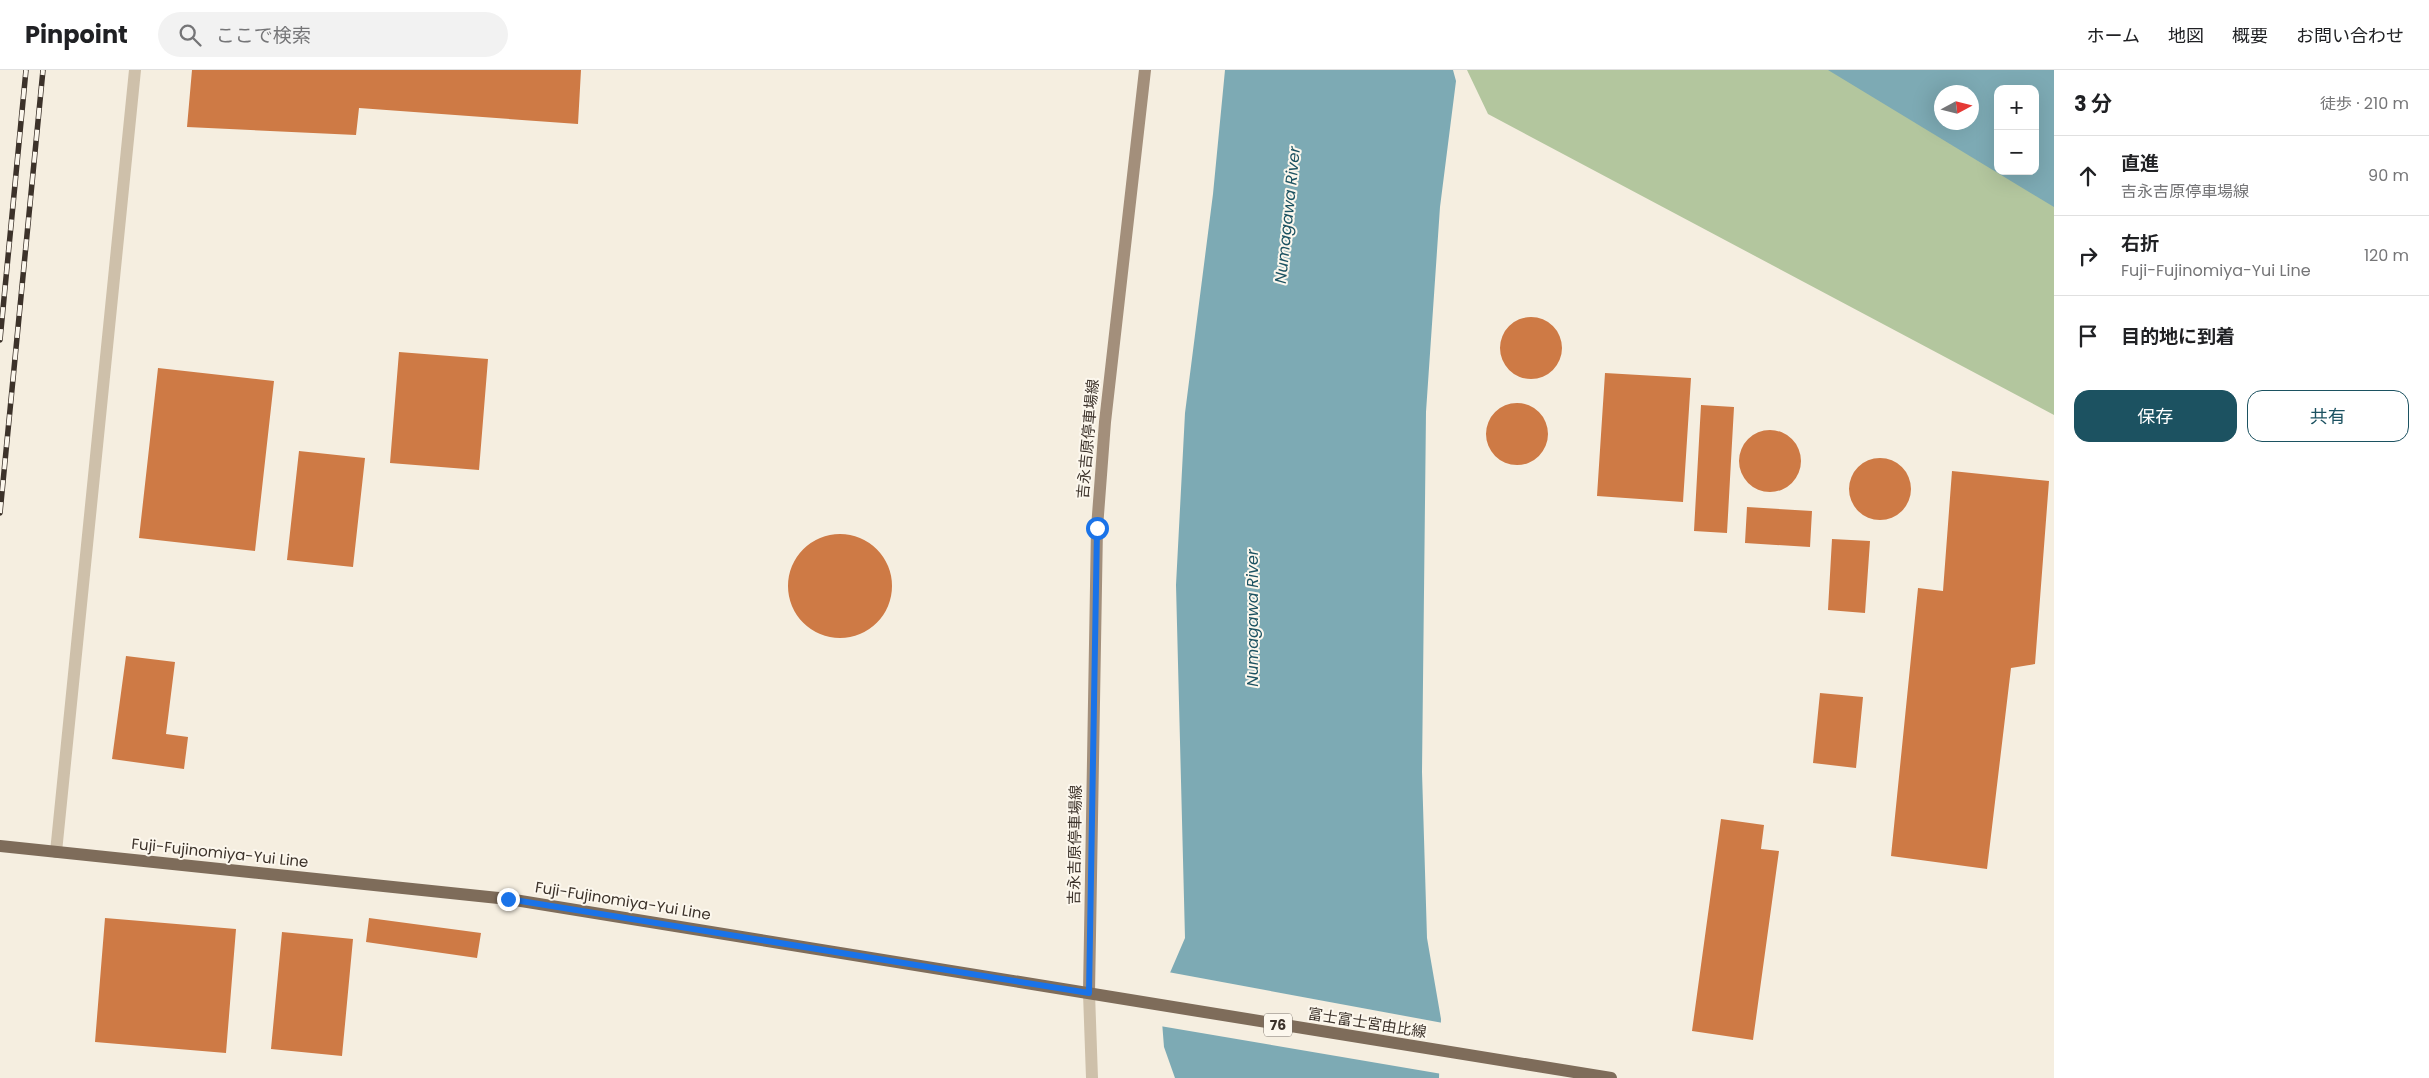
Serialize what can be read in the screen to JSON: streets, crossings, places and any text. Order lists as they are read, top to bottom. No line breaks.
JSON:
{"streets":{"main road":["吉永吉原停車場線","Fuji-Fujinomiya-Yui Line","富士富士宮由比線","76"]},"crossings":[["吉永吉原停車場線","Fuji-Fujinomiya-Yui Line"],["吉永吉原停車場線","富士富士宮由比線"],["Fuji-Fujinomiya-Yui Line","富士富士宮由比線"]],"water":["Numagawa River"],"north":"right","page":{"header":"Pinpoint","search":"ここで検索","nav":["ホーム","地図","概要","お問い合わせ"],"heading":["3 分","徒歩 · 210 m"],"map_buttons":["+","−"],"list":[["直進","吉永吉原停車場線","90 m"],["右折","Fuji-Fujinomiya-Yui Line","120 m"],"目的地に到着"],"buttons":["保存","共有"]}}
